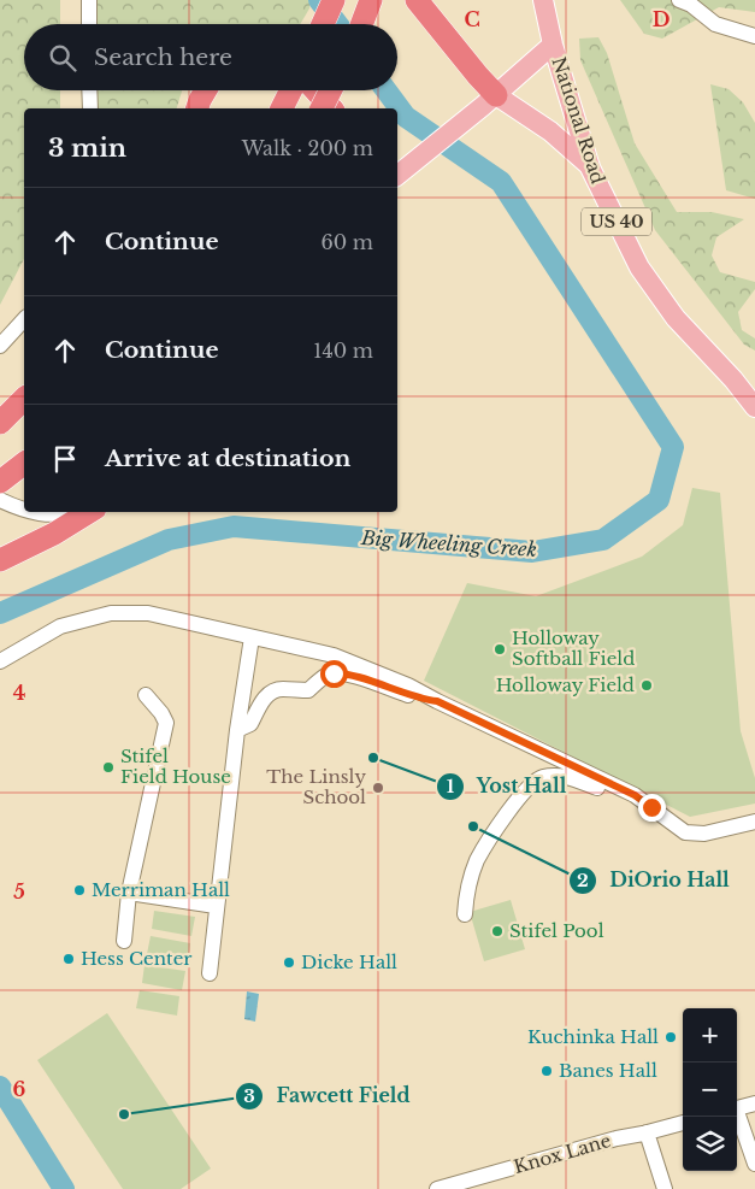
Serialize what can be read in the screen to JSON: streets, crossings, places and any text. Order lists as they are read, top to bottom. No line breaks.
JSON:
{"streets":{"main road":["National Road","US 40"],"street":["Knox Lane"]},"water":["Big Wheeling Creek"],"places":["Holloway Softball Field","Holloway Field","Yost Hall","Stifel Field House","The Linsly School","DiOrio Hall","Merriman Hall","Stifel Pool","Hess Center","Dicke Hall","Kuchinka Hall","Banes Hall","Fawcett Field"],"page":{"search":"Search here","heading":["3 min","Walk · 200 m"],"list":[["Continue","60 m"],["Continue","140 m"],"Arrive at destination"],"map_buttons":["+","−"]},"grid":{"columns":["C","D"],"rows":["4","5","6"]}}
